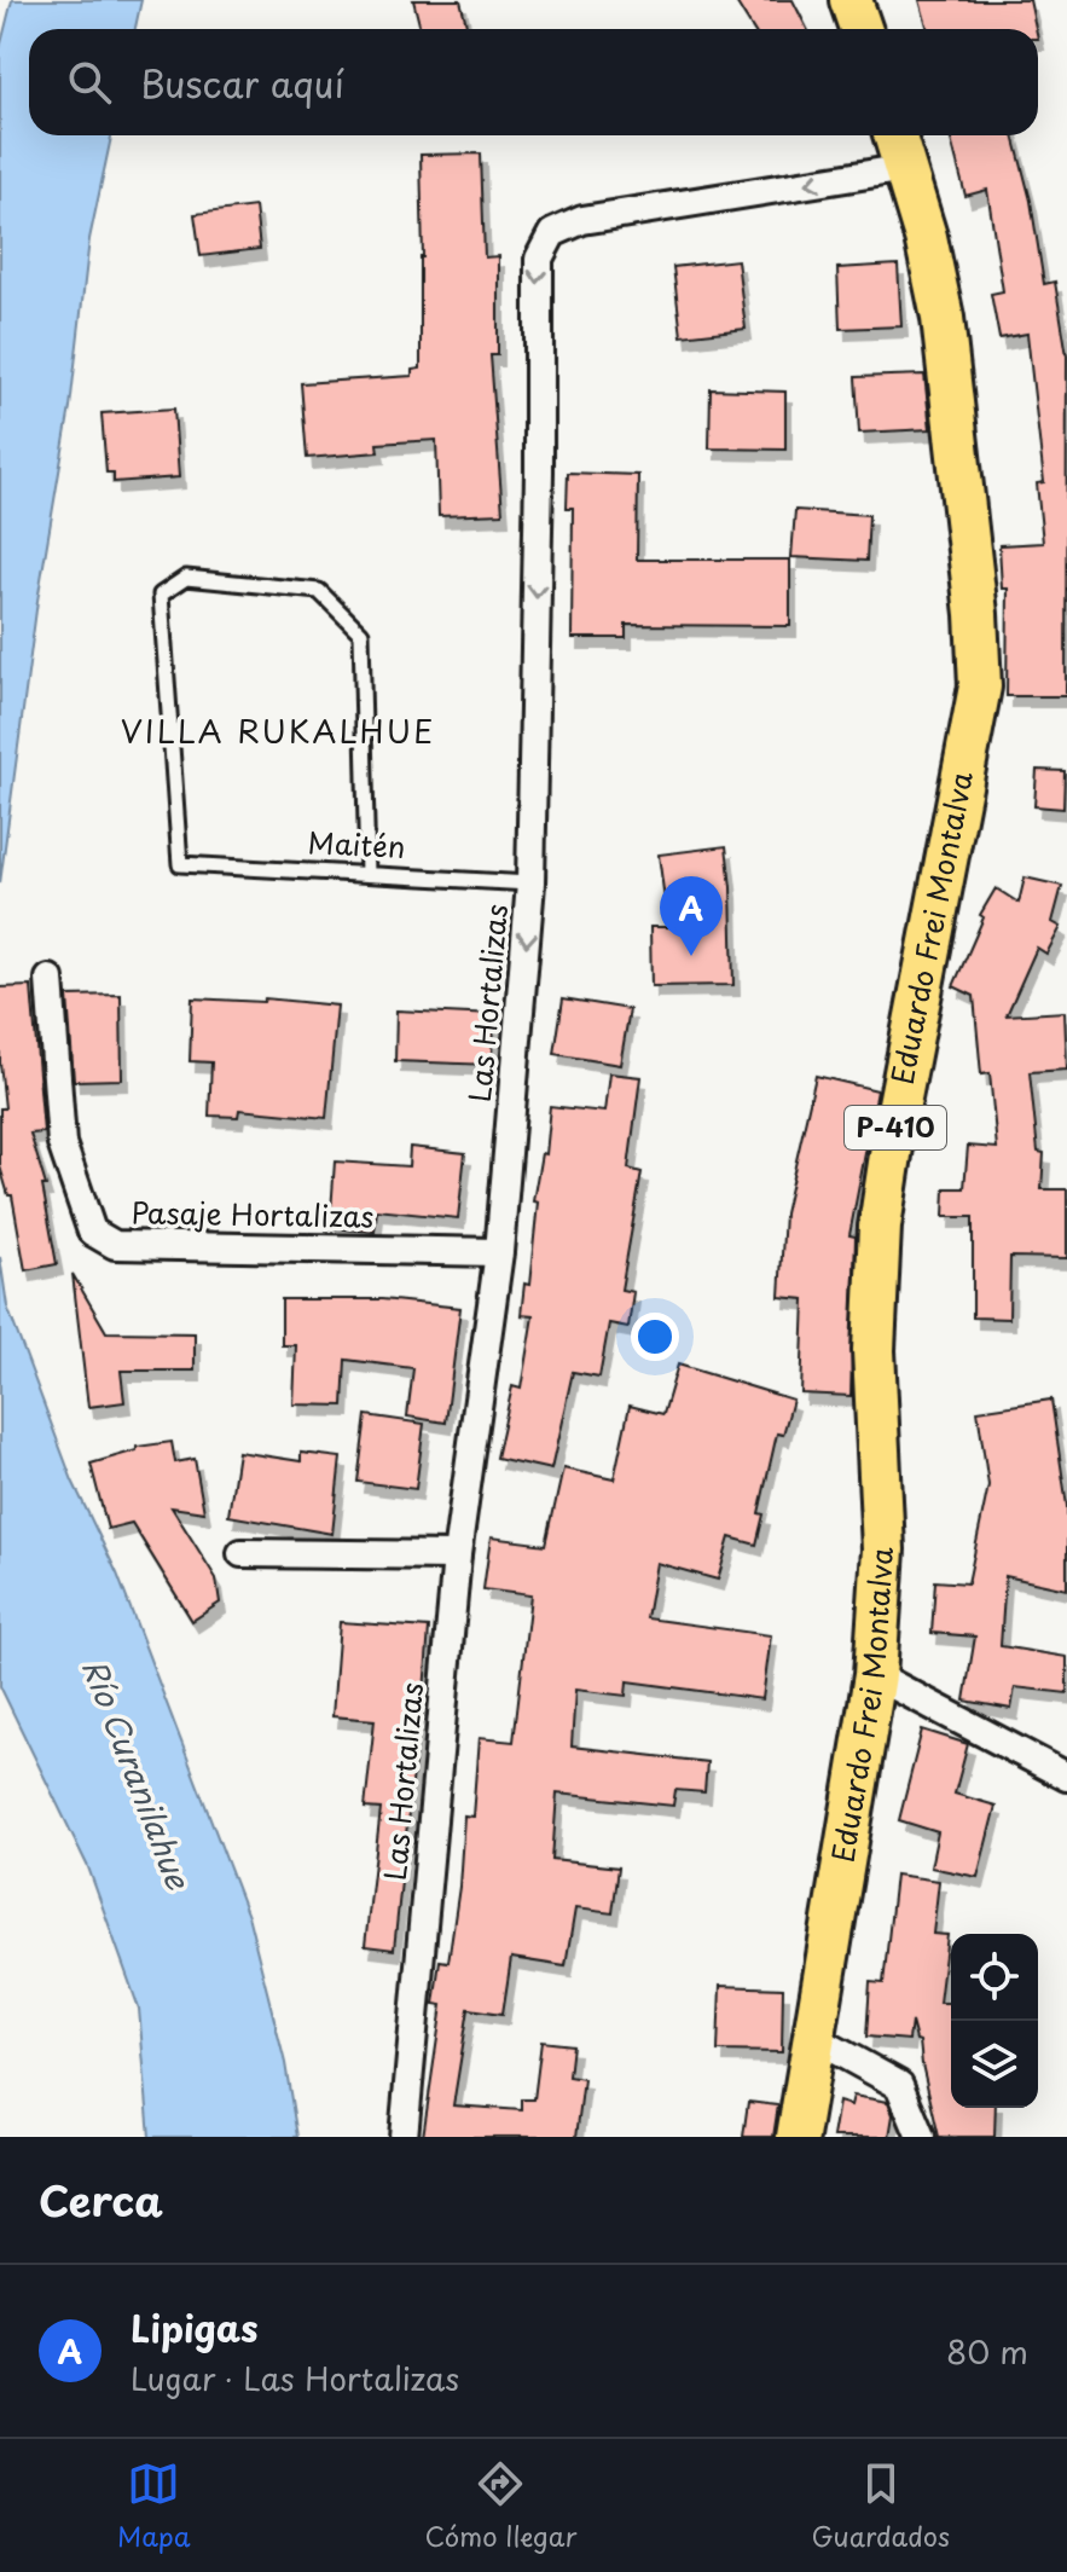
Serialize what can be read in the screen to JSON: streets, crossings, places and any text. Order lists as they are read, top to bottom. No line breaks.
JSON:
{"streets":{"main road":["Eduardo Frei Montalva","P-410"],"street":["Las Hortalizas","Pasaje Hortalizas"],"lane":["Maitén"]},"crossings":[["Maitén","Las Hortalizas"],["Eduardo Frei Montalva","Las Hortalizas"],["Las Hortalizas","Pasaje Hortalizas"]],"one_way":["Las Hortalizas"],"districts":["VILLA RUKALHUE"],"water":["Río Curanilahue"],"page":{"search":"Buscar aquí","pins":"A","heading":"Cerca","list":[{"mark":"A","name":"Lipigas","note":"Lugar · Las Hortalizas","value":"80 m"}],"nav":["Mapa","Cómo llegar","Guardados"]}}
